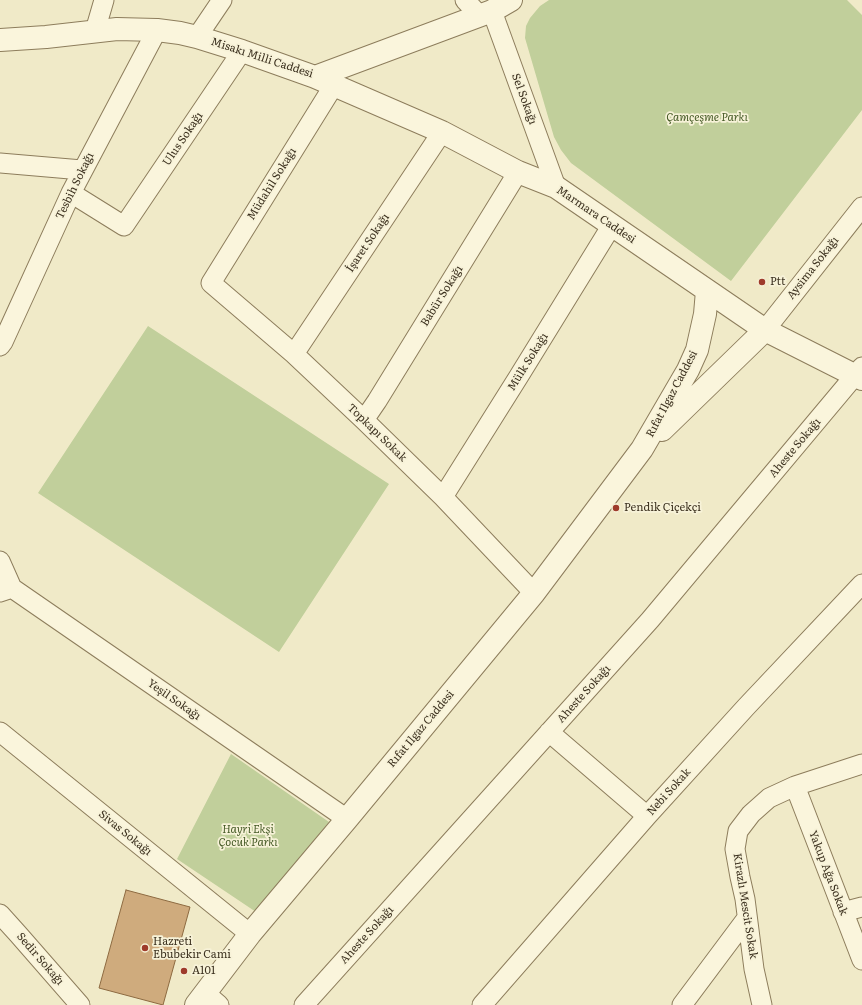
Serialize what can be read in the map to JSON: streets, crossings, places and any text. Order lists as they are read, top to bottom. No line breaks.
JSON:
{"streets":{"street":["Misakı Milli Caddesi","Sel Sokağı","Ulus Sokağı","Müdahil Sokağı","Tesbih Sokağı","Marmara Caddesi","İşaret Sokağı","Aysima Sokağı","Babür Sokağı","Mülk Sokağı","Rıfat Ilgaz Caddesi","Topkapı Sokak","Aheste Sokağı","Yeşil Sokağı","Nebi Sokak","Sivas Sokağı","Yakup Ağa Sokak","Kirazlı Mescit Sokak","Sedir Sokağı"]},"crossings":[["Misakı Milli Caddesi","Sel Sokağı"],["Misakı Milli Caddesi","Ulus Sokağı"],["Misakı Milli Caddesi","Müdahil Sokağı"],["Misakı Milli Caddesi","Tesbih Sokağı"],["Misakı Milli Caddesi","Marmara Caddesi"],["Sel Sokağı","Marmara Caddesi"],["Ulus Sokağı","Tesbih Sokağı"],["Müdahil Sokağı","Marmara Caddesi"],["Müdahil Sokağı","Topkapı Sokak"],["Marmara Caddesi","İşaret Sokağı"],["Marmara Caddesi","Aysima Sokağı"],["Marmara Caddesi","Babür Sokağı"],["Marmara Caddesi","Mülk Sokağı"],["Marmara Caddesi","Rıfat Ilgaz Caddesi"],["Marmara Caddesi","Aheste Sokağı"],["İşaret Sokağı","Topkapı Sokak"],["Aysima Sokağı","Rıfat Ilgaz Caddesi"],["Babür Sokağı","Topkapı Sokak"],["Mülk Sokağı","Topkapı Sokak"],["Rıfat Ilgaz Caddesi","Topkapı Sokak"],["Rıfat Ilgaz Caddesi","Yeşil Sokağı"],["Rıfat Ilgaz Caddesi","Sivas Sokağı"],["Yakup Ağa Sokak","Kirazlı Mescit Sokak"]],"parks":["Çamçeşme Parkı","Hayri Ekşi Çocuk Parkı"],"places":["Ptt","Pendik Çiçekçi","Hazreti Ebubekir Cami","A101"]}
